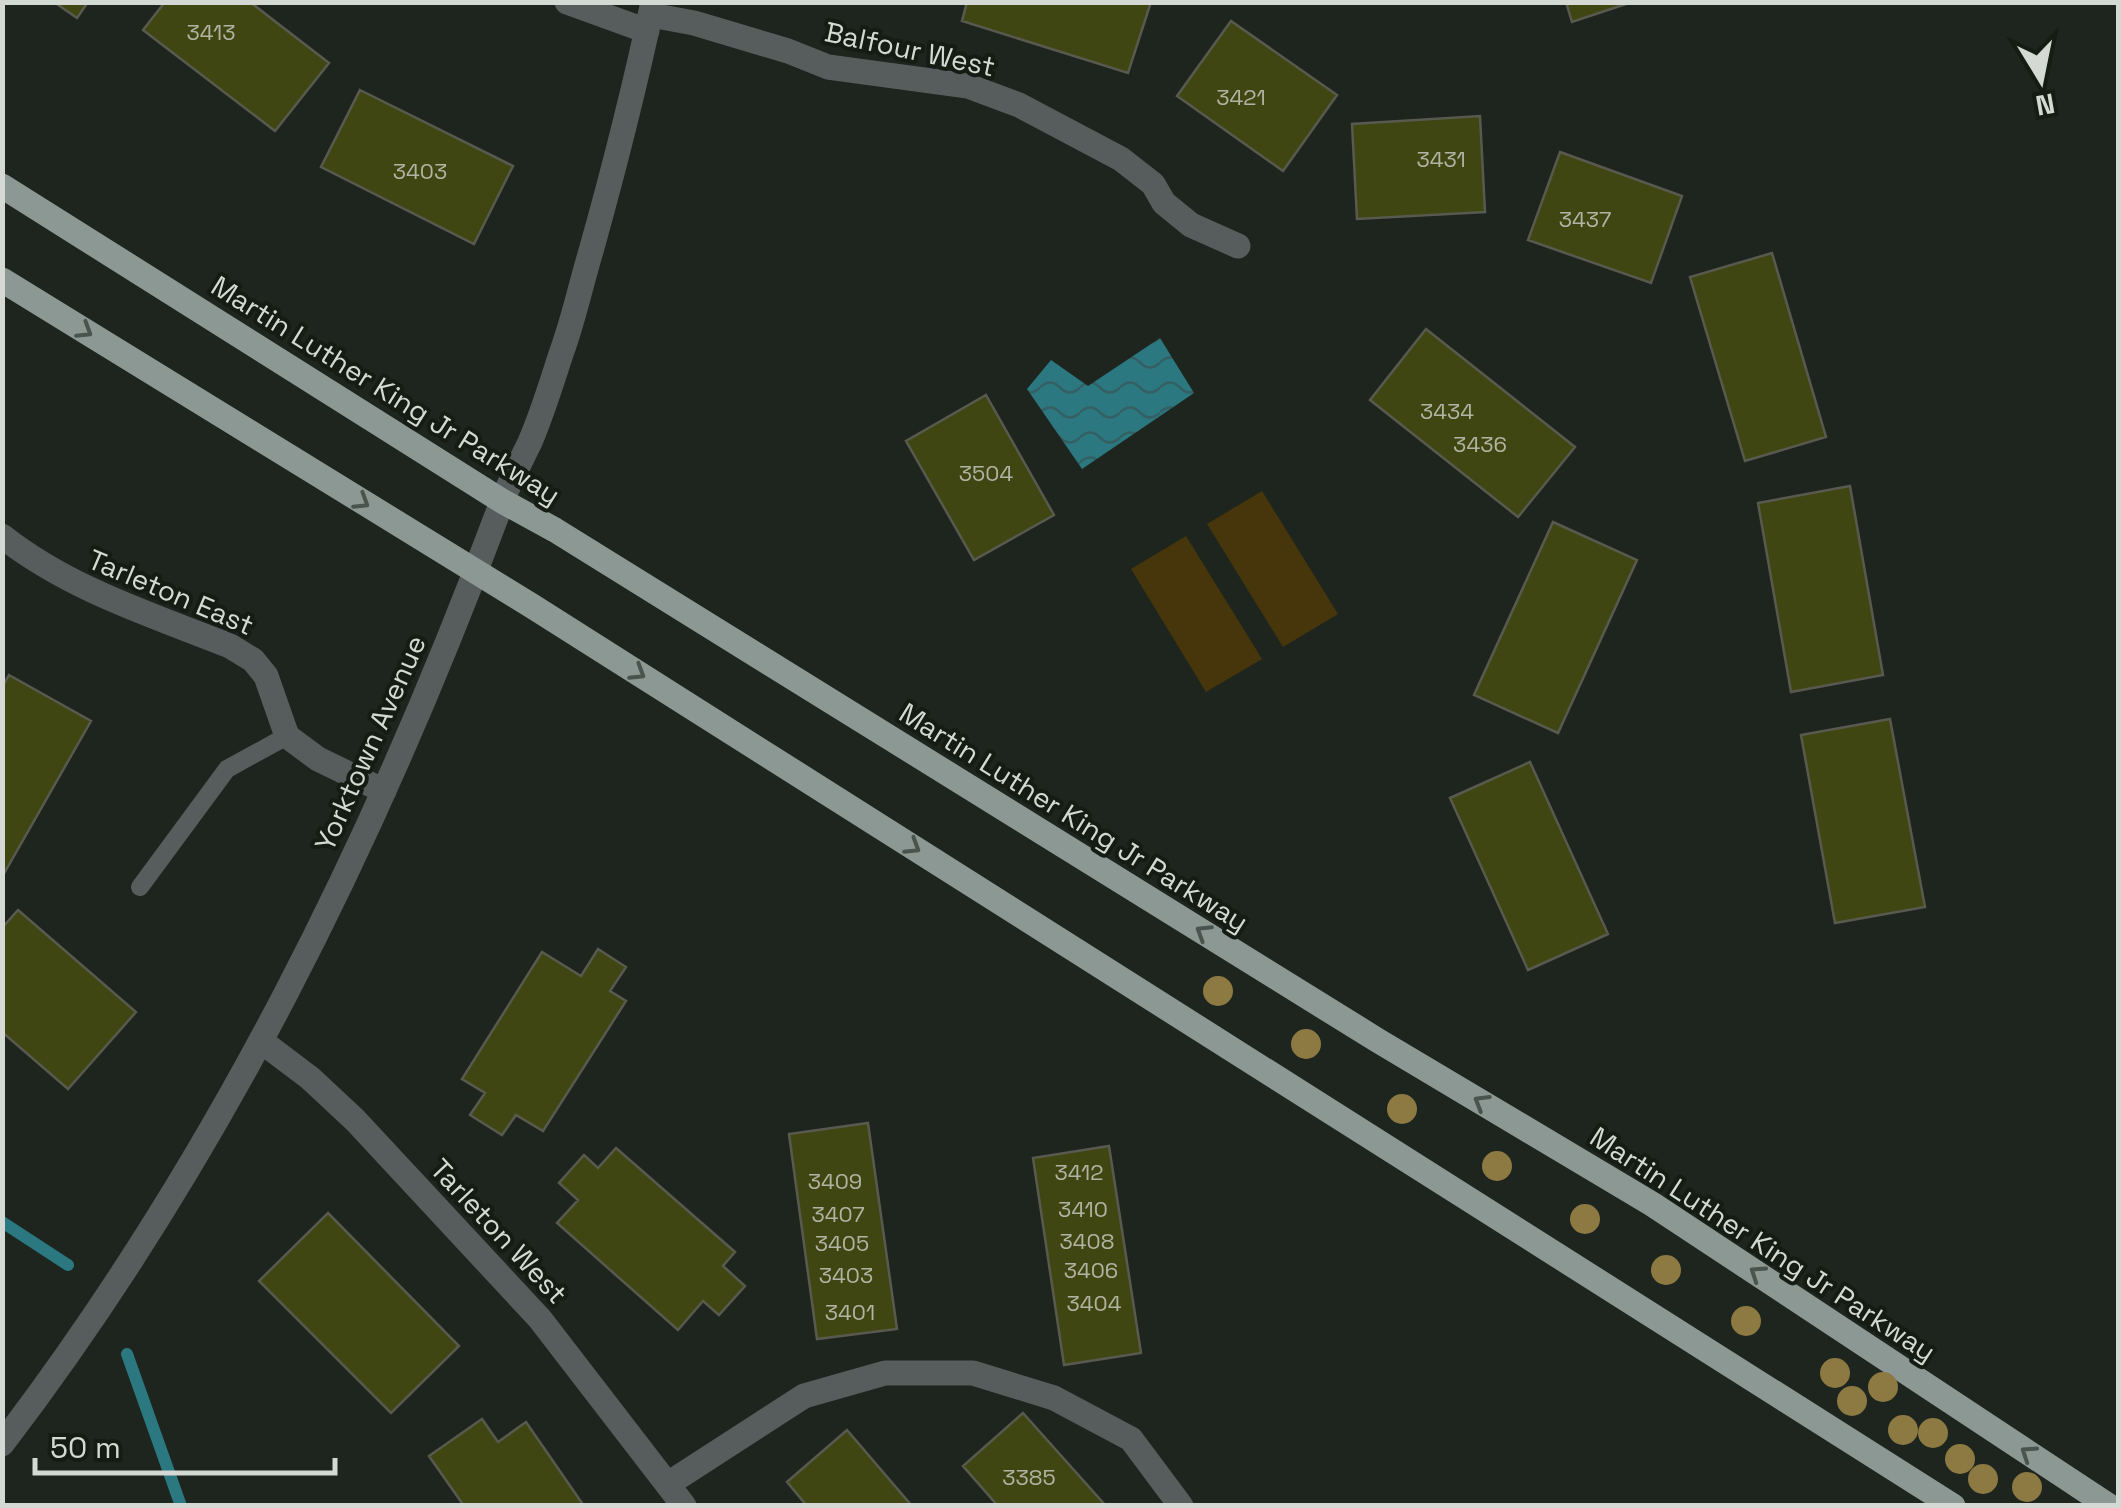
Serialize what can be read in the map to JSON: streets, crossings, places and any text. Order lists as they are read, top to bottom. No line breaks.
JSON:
{"streets":{"main road":["Martin Luther King Jr Parkway"],"street":["Balfour West","Tarleton East","Yorktown Avenue","Tarleton West"]},"crossings":[["Balfour West","Yorktown Avenue"],["Martin Luther King Jr Parkway","Yorktown Avenue"],["Yorktown Avenue","Tarleton West"]],"house_numbers":["3413","3421","3431","3403","3437","3434","3436","3504","3412","3409","3410","3407","3408","3405","3406","3403","3404","3401","3385"],"scale_bar":"50 m","north":"bottom"}
